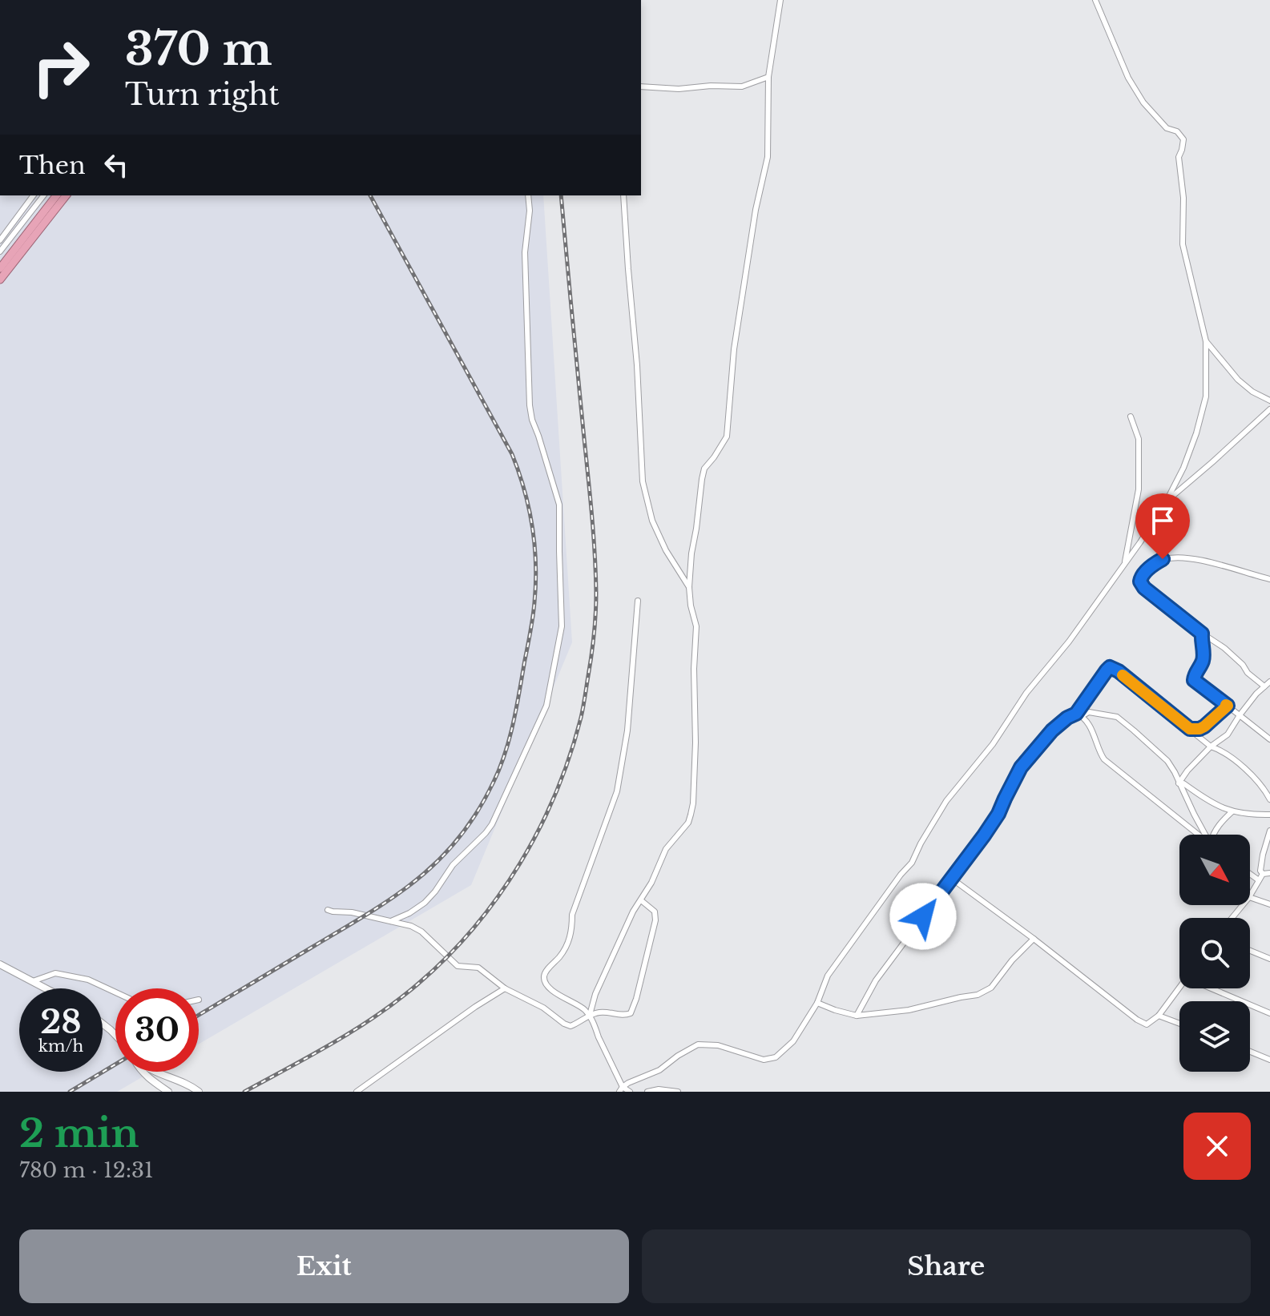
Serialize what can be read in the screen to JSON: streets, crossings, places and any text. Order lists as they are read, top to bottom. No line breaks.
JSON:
{"north":"bottom right","page":{"turn":["370 m","Turn right"],"then":"Then","speed":"28 km/h","limit":"30","heading":["2 min","780 m · 12:31"],"buttons":["Exit","Share"]}}
